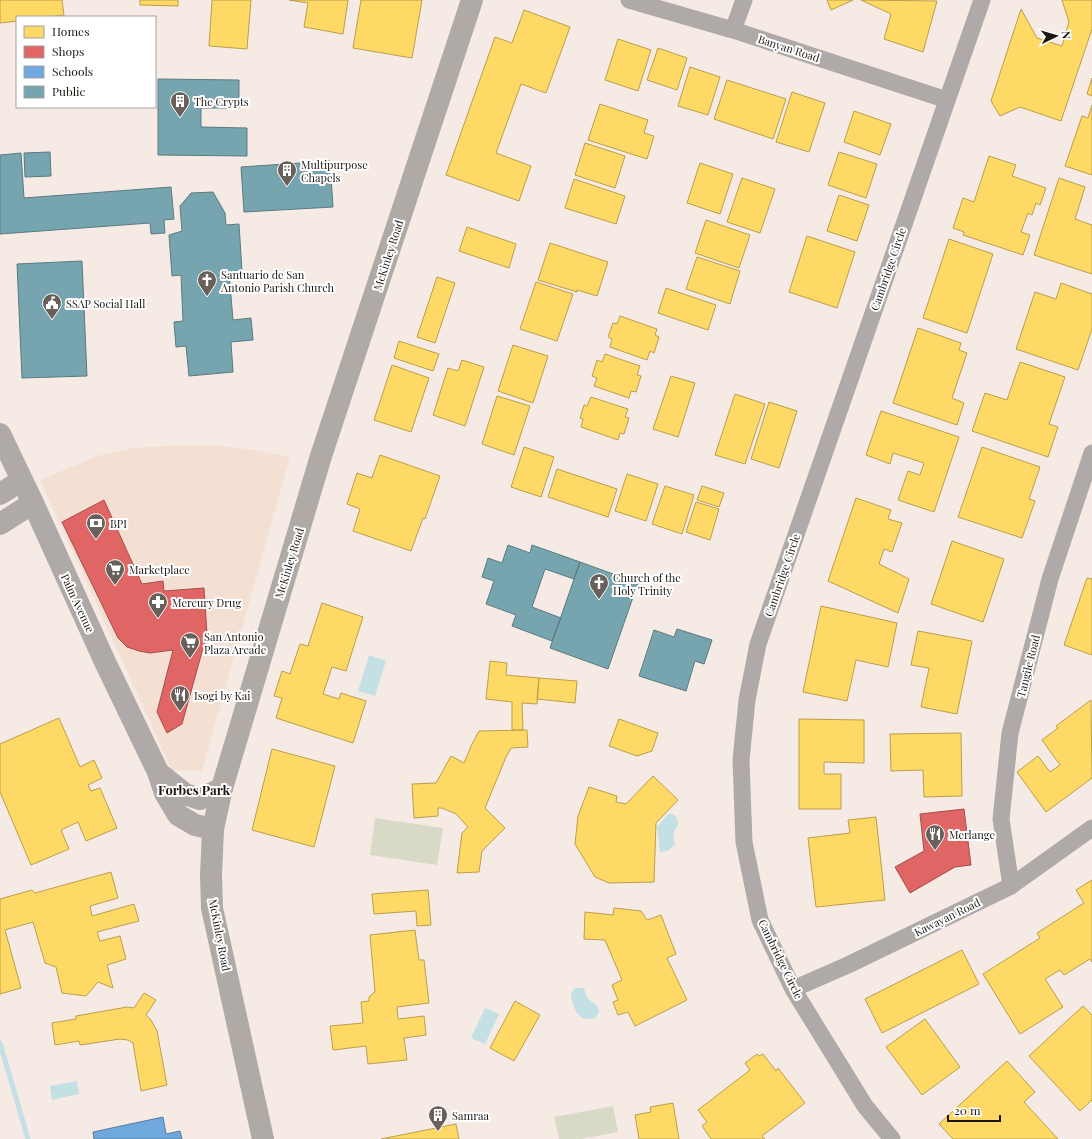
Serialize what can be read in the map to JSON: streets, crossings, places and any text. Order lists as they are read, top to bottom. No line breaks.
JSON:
{"streets":{"main road":["McKinley Road"],"street":["Banyan Road","Cambridge Circle","Palm Avenue","Tangile Road","Kawayan Road"]},"crossings":[["Banyan Road","Cambridge Circle"],["McKinley Road","Palm Avenue"],["Cambridge Circle","Kawayan Road"],["Tangile Road","Kawayan Road"]],"districts":["Forbes Park"],"places":{"building":["The Crypts","Multipurpose Chapels","Samraa"],"church":["Santuario de San Antonio Parish Church","Church of the Holy Trinity"],"public building":["SSAP Social Hall"],"bank":["BPI"],"supermarket":["Marketplace","San Antonio Plaza Arcade"],"pharmacy":["Mercury Drug"],"restaurant":["Isogi by Kai","Merlange"]},"legend":["Homes","Shops","Schools","Public"],"scale_bar":"20 m","north":"right"}
